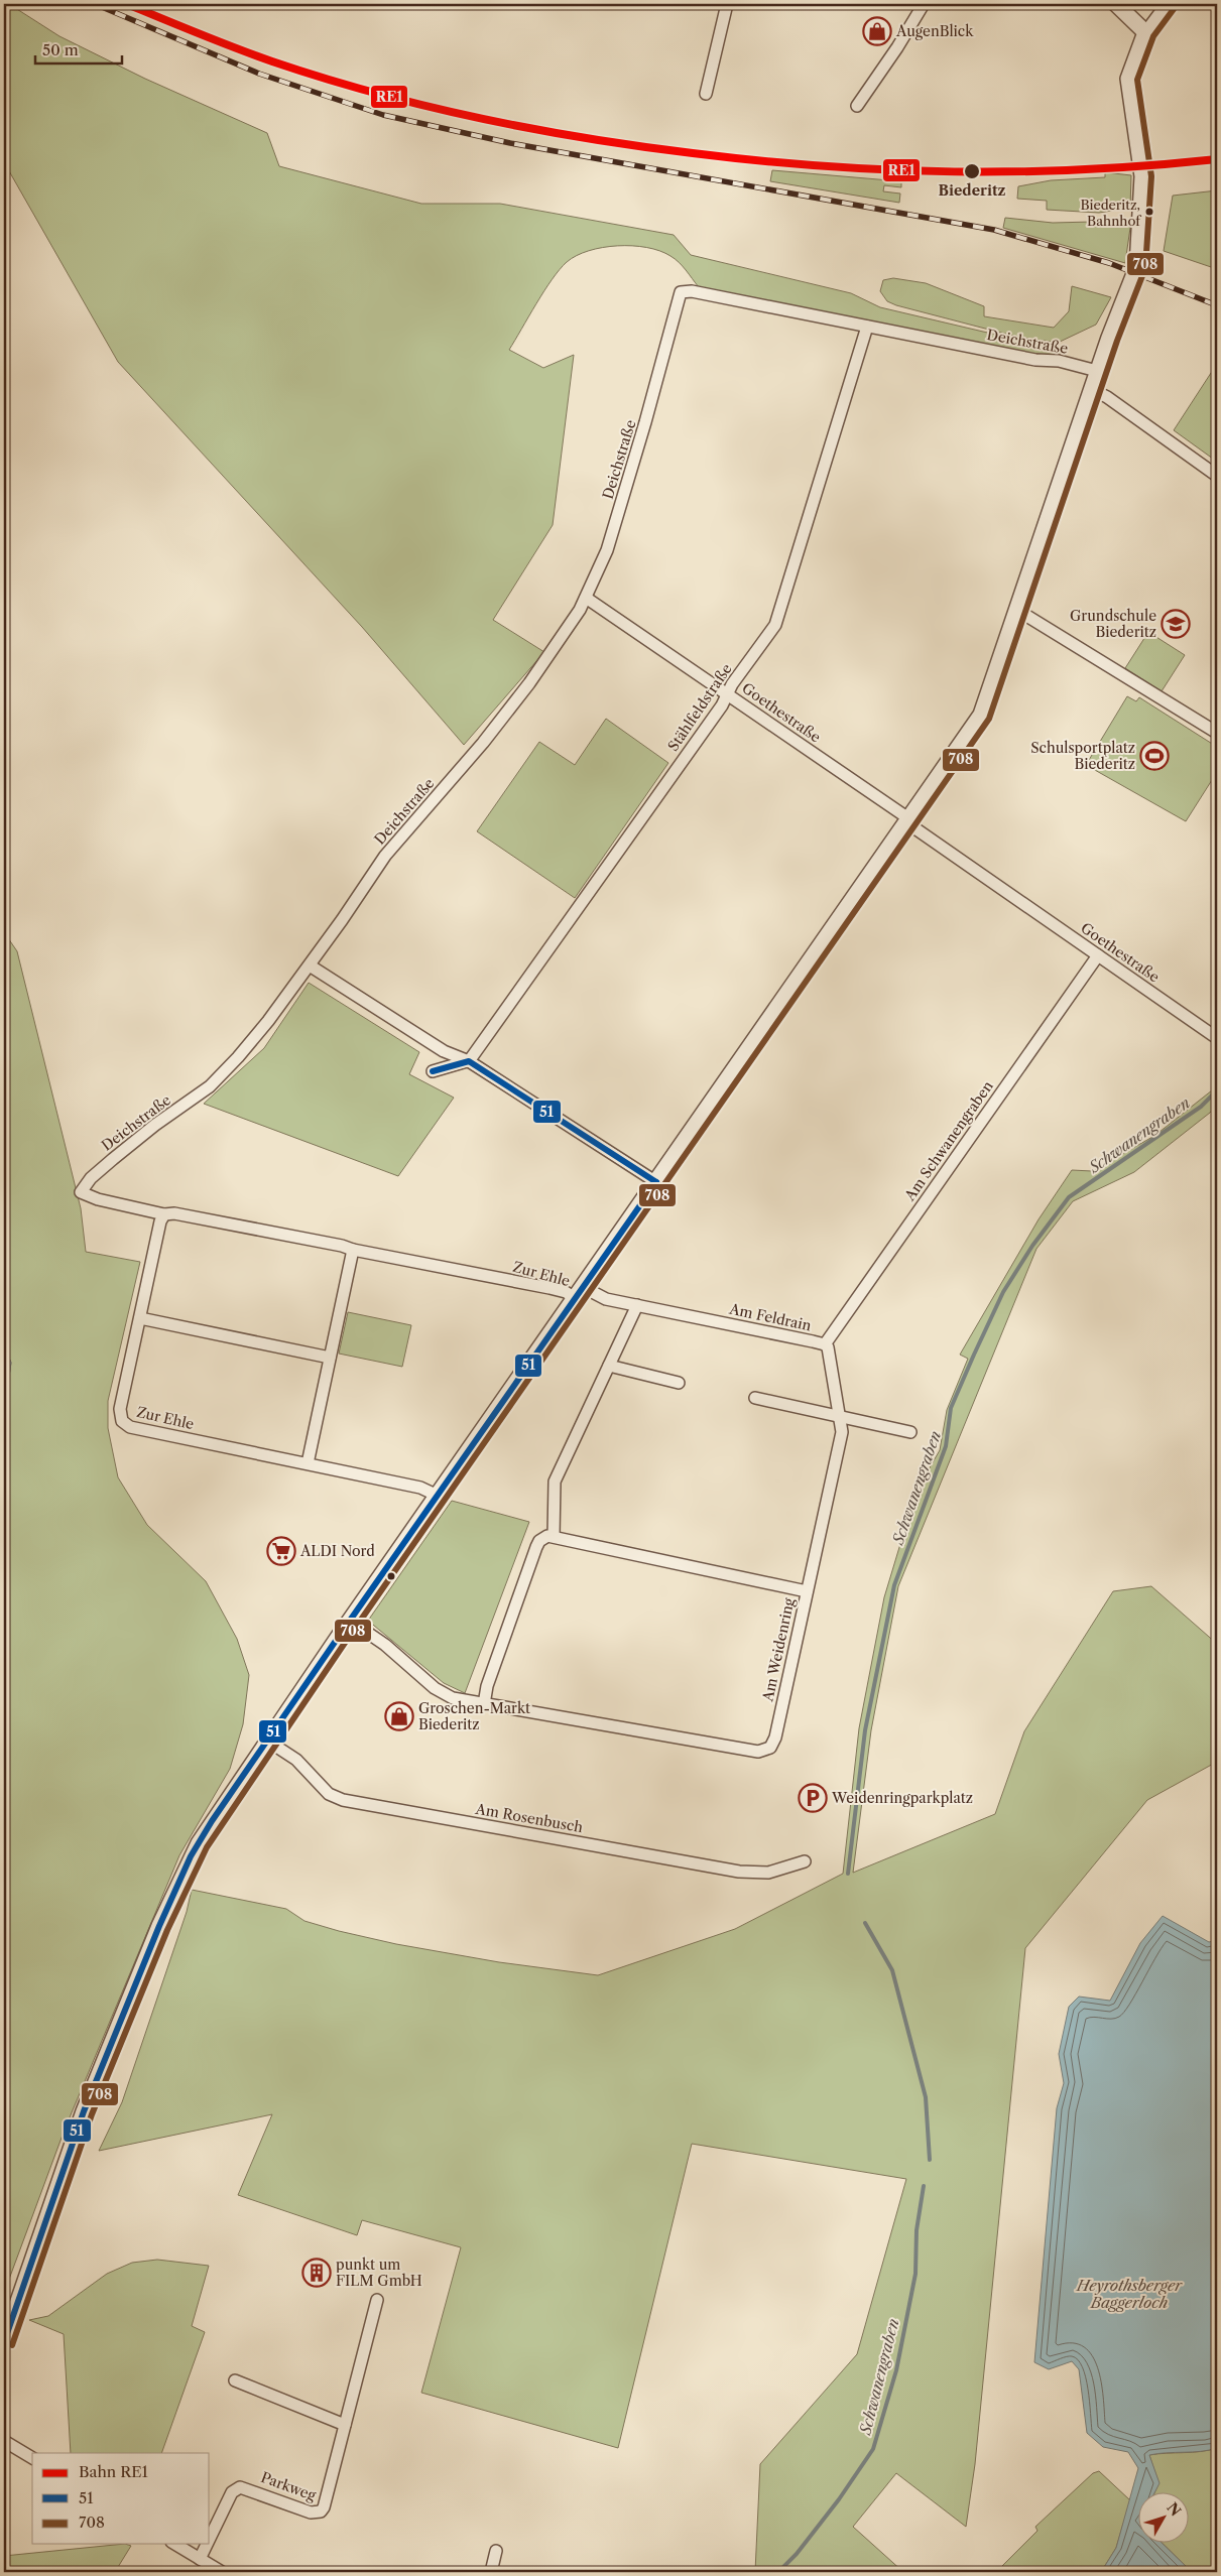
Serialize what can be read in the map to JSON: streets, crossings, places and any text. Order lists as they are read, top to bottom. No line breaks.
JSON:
{"streets":{"street":["Deichstraße","Stählfeldstraße","Goethestraße","Am Schwanengraben","Zur Ehle","Am Feldrain","Am Weidenring","Am Rosenbusch","Parkweg"]},"crossings":[["Deichstraße","Stählfeldstraße"],["Deichstraße","Goethestraße"],["Deichstraße","Zur Ehle"],["Stählfeldstraße","Goethestraße"],["Goethestraße","Am Schwanengraben"],["Am Schwanengraben","Am Feldrain"],["Zur Ehle","Am Feldrain"],["Am Feldrain","Am Weidenring"]],"water":["Schwanengraben","Heyrothsberger Baggerloch"],"places":{"shop":["AugenBlick","Groschen-Markt Biederitz"],"other":["Biederitz","Biederitz, Bahnhof"],"school or university":["Grundschule Biederitz"],"sports":["Schulsportplatz Biederitz"],"supermarket":["ALDI Nord"],"parking":["Weidenringparkplatz"],"building":["punkt um FILM GmbH"]},"lines":["rail line RE1","transit line 708","transit line 51"],"legend":["Bahn RE1","51","708"],"scale_bar":"50 m","north":"top right"}
